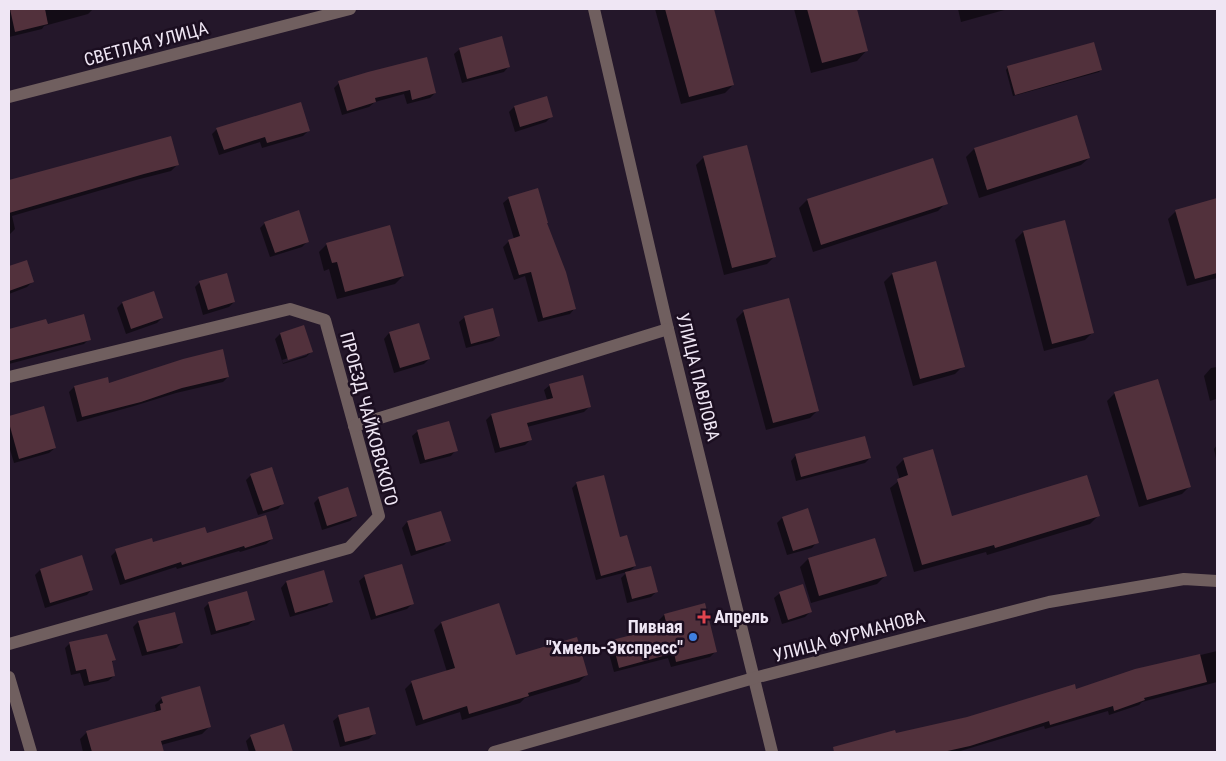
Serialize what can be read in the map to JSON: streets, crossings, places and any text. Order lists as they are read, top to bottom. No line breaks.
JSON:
{"streets":{"street":["СВЕТЛАЯ УЛИЦА","УЛИЦА ПАВЛОВА","ПРОЕЗД ЧАЙКОВСКОГО","УЛИЦА ФУРМАНОВА"]},"crossings":[["УЛИЦА ПАВЛОВА","УЛИЦА ФУРМАНОВА"]],"places":{"health":["Апрель"],"other":["Пивная \"Хмель-Экспресс\""]}}
